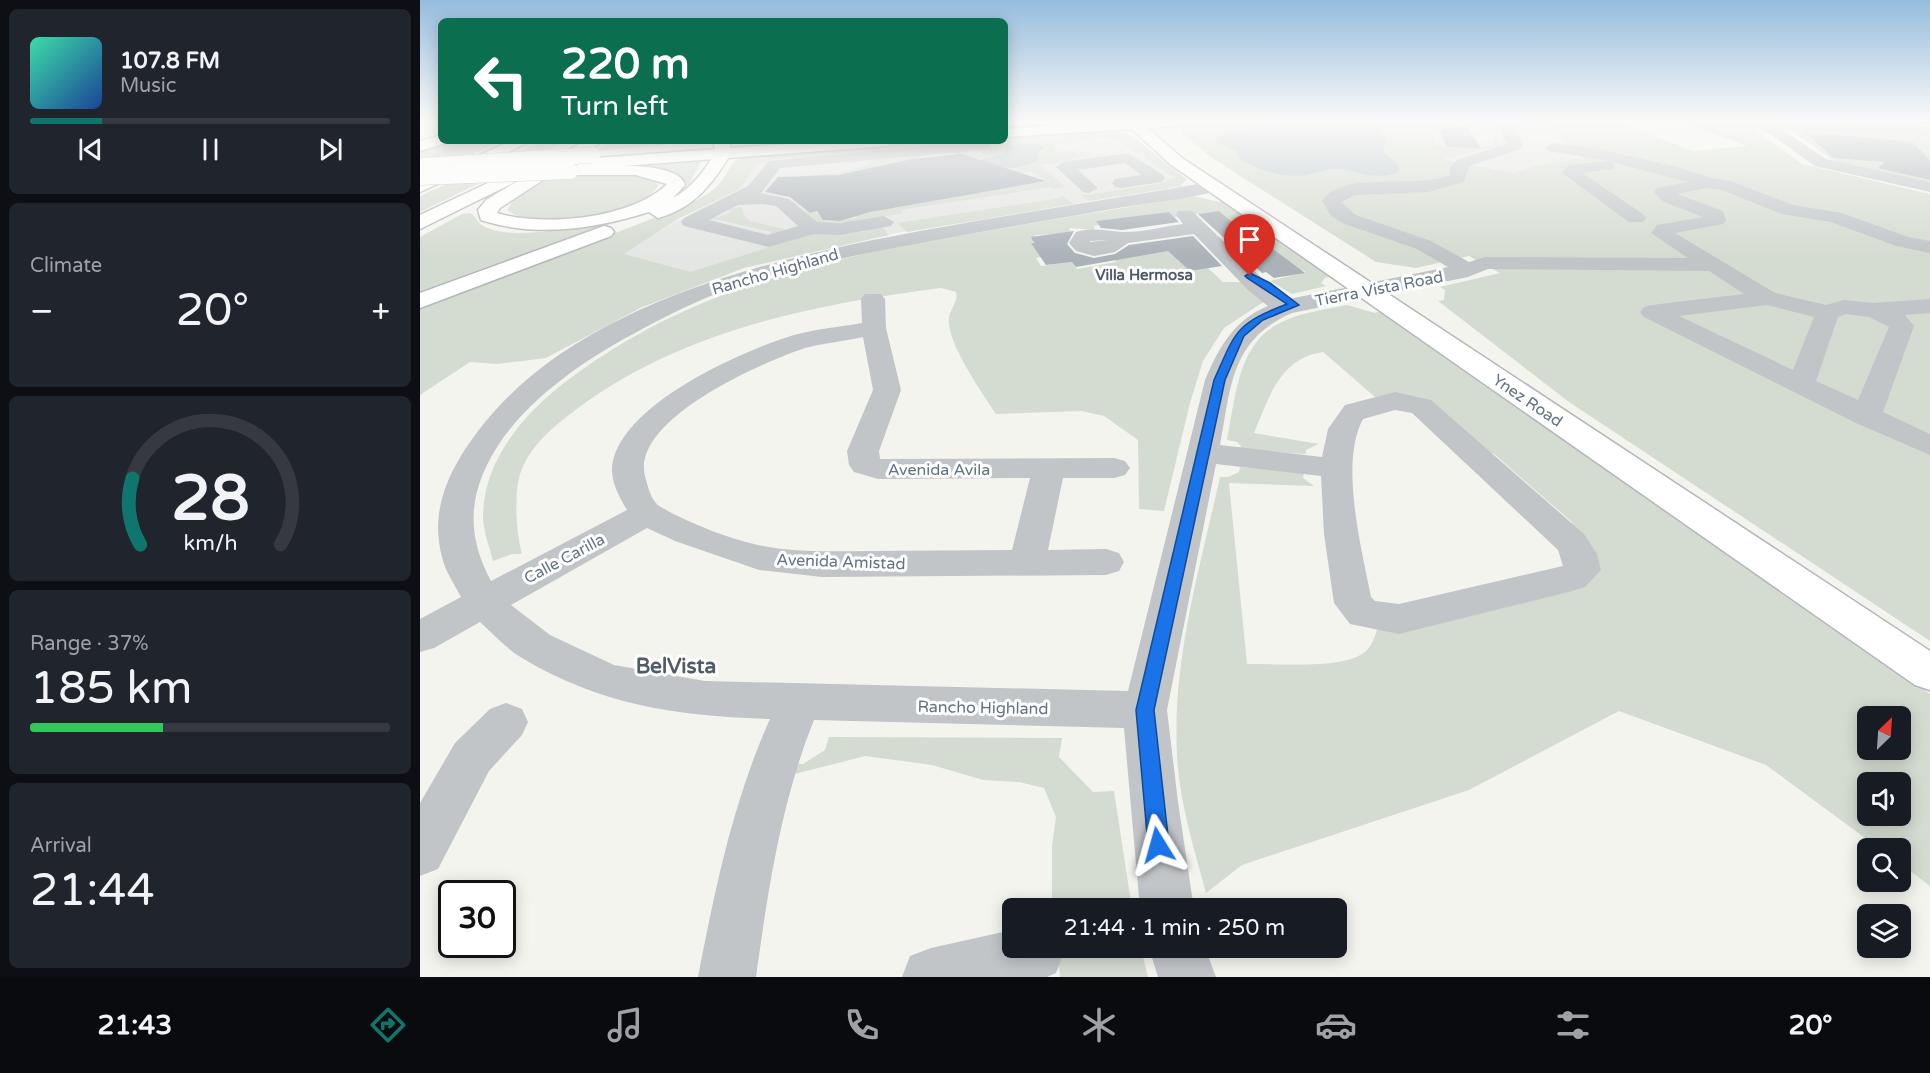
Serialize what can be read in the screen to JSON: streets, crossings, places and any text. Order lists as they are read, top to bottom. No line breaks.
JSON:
{"streets":{"main road":["Ynez Road"],"street":["Rancho Highland","Tierra Vista Road","Avenida Avila","Calle Carilla","Avenida Amistad"]},"crossings":[["Rancho Highland","Tierra Vista Road"],["Rancho Highland","Ynez Road"],["Rancho Highland","Calle Carilla"],["Tierra Vista Road","Ynez Road"],["Avenida Avila","Calle Carilla"],["Avenida Avila","Avenida Amistad"],["Calle Carilla","Avenida Amistad"]],"districts":["Villa Hermosa","BelVista"],"north":"top right","page":{"turn":["220 m","Turn left"],"song":["107.8 FM","Music"],"tile":["Climate",["Range · 37%","185 km"],["Arrival","21:44"]],"heat":["−","20°","+"],"limit":"30","trip":"21:44 · 1 min · 250 m","tabs":["21:43","20°"],"gauge":["28","km/h"]}}
